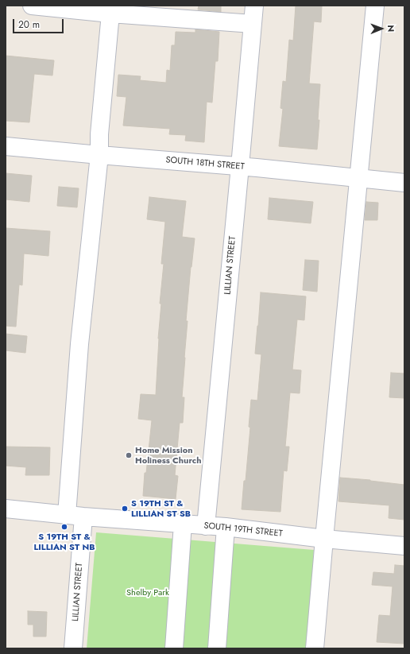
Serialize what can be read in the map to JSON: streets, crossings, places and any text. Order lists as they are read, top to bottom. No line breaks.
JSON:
{"streets":{"street":["SOUTH 18TH STREET","LILLIAN STREET","SOUTH 19TH STREET"]},"crossings":[["SOUTH 18TH STREET","LILLIAN STREET"],["LILLIAN STREET","SOUTH 19TH STREET"]],"parks":["Shelby Park"],"places":["Home Mission Holiness Church","S 19TH ST & LILLIAN ST SB","S 19TH ST & LILLIAN ST NB"],"scale_bar":"20 m","north":"right"}
